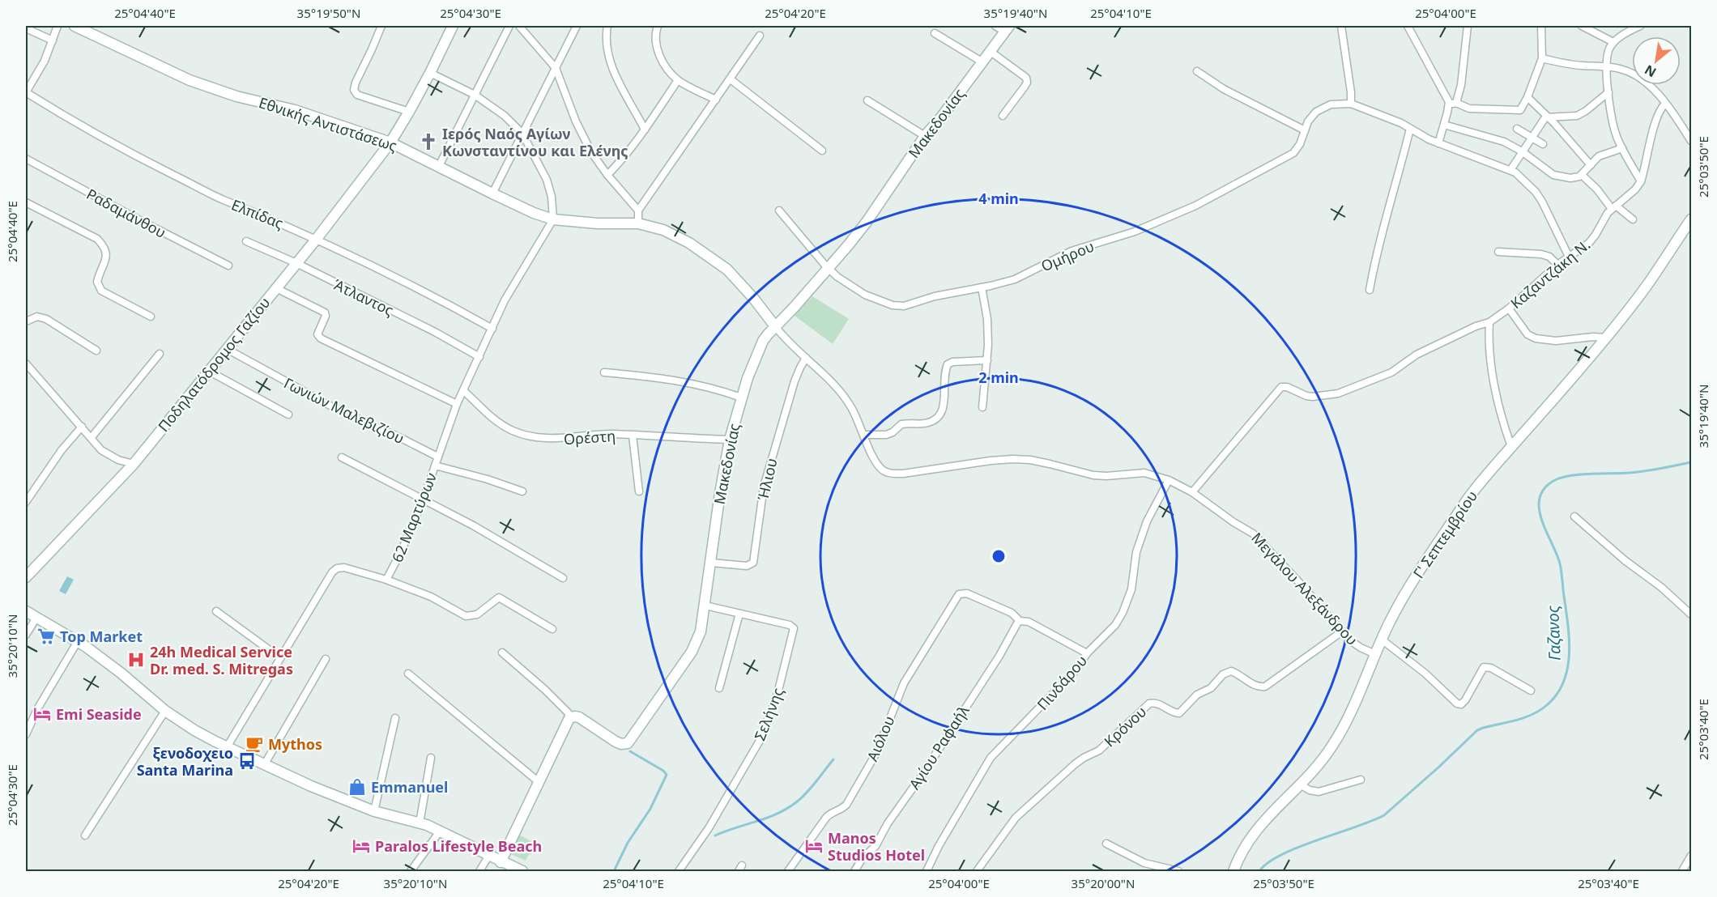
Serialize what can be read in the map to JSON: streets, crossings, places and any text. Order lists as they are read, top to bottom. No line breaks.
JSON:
{"streets":{"street":["Μακεδονίας","Εθνικής Αντιστάσεως","Ραδαμάνθου","Ελπίδας","Ομήρου","Καζαντζάκη Ν.","Άτλαντος","Ποδηλατόδρομος Γαζίου","Γωνιών Μαλεβιζίου","Ορέστη","Ήλιου","62 Μαρτύρων","Γ' Σεπτεμβρίου","Μεγάλου Αλεξάνδρου","Πινδάρου","Σελήνης","Κρόνου","Αιόλου","Αγίου Ραφαήλ"]},"crossings":[["Μακεδονίας","Ομήρου"],["Μακεδονίας","Ορέστη"],["Μακεδονίας","Ήλιου"],["Μακεδονίας","Μεγάλου Αλεξάνδρου"],["Μακεδονίας","Σελήνης"],["Εθνικής Αντιστάσεως","Ποδηλατόδρομος Γαζίου"],["Εθνικής Αντιστάσεως","62 Μαρτύρων"],["Εθνικής Αντιστάσεως","Μεγάλου Αλεξάνδρου"],["Ελπίδας","Ποδηλατόδρομος Γαζίου"],["Ελπίδας","62 Μαρτύρων"],["Καζαντζάκη Ν.","Μεγάλου Αλεξάνδρου"],["Άτλαντος","Ποδηλατόδρομος Γαζίου"],["Άτλαντος","62 Μαρτύρων"],["Ποδηλατόδρομος Γαζίου","Γωνιών Μαλεβιζίου"],["Γωνιών Μαλεβιζίου","62 Μαρτύρων"],["Ορέστη","62 Μαρτύρων"],["Ήλιου","Μεγάλου Αλεξάνδρου"],["Γ' Σεπτεμβρίου","Μεγάλου Αλεξάνδρου"],["Μεγάλου Αλεξάνδρου","Πινδάρου"],["Μεγάλου Αλεξάνδρου","Κρόνου"],["Αιόλου","Αγίου Ραφαήλ"]],"water":["Γαζανος"],"places":{"church":["Ιερός Ναός Αγίων Κωνσταντίνου και Ελένης"],"supermarket":["Top Market"],"hospital":["24h Medical Service Dr. med. S. Mitregas"],"hotel":["Emi Seaside","Paralos Lifestyle Beach","Manos Studios Hotel"],"cafe":["Mythos"],"bus stop":["ξενοδοχειο Santa Marina"],"shop":["Emmanuel"]},"north":"bottom left","coordinates":["25°04'40\"E","35°19'50\"N","25°04'30\"E","25°04'20\"E","35°19'40\"N","25°04'10\"E","25°04'00\"E","25°03'50\"E","35°20'10\"N","25°03'40\"E","35°20'00\"N"],"rings":["4 min","2 min"]}
